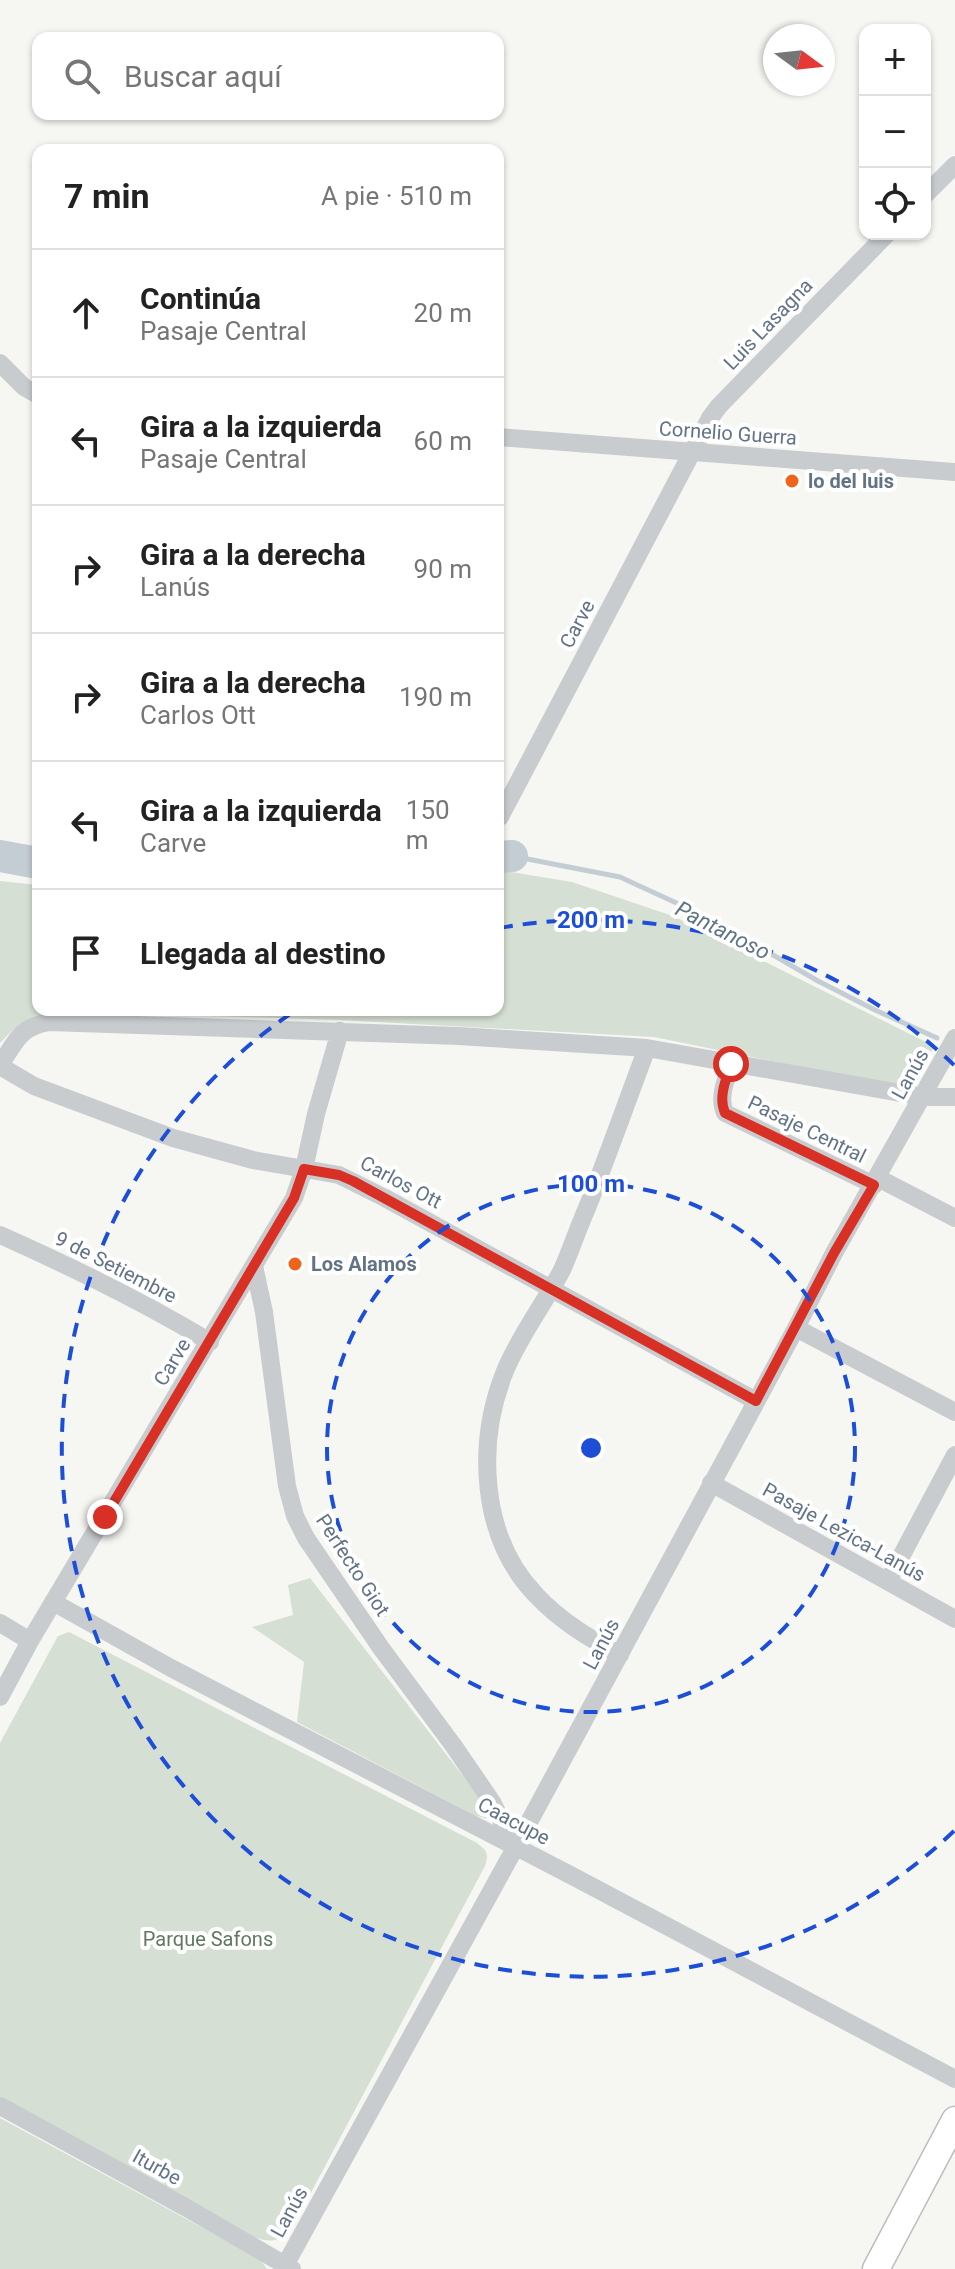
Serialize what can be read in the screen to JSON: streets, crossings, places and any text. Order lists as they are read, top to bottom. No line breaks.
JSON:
{"streets":{"street":["Luis Lasagna","Cornelio Guerra","Carve","Lanús","Pasaje Central","Carlos Ott","9 de Setiembre","Pasaje Lezica-Lanús","Perfecto Giot","Caacupe","Iturbe"]},"crossings":[["Luis Lasagna","Cornelio Guerra"],["Luis Lasagna","Carve"],["Cornelio Guerra","Carve"],["Carve","Carlos Ott"],["Carve","9 de Setiembre"],["Carve","Perfecto Giot"],["Carve","Caacupe"],["Lanús","Pasaje Central"],["Lanús","Carlos Ott"],["Lanús","Pasaje Lezica-Lanús"],["Lanús","Perfecto Giot"],["Lanús","Caacupe"],["Lanús","Iturbe"],["Perfecto Giot","Caacupe"]],"water":["Pantanoso"],"parks":["Parque Safons"],"places":["lo del luis","Los Alamos"],"north":"right","page":{"map_buttons":["+","−"],"search":"Buscar aquí","heading":["7 min","A pie · 510 m"],"list":[["Continúa","Pasaje Central","20 m"],["Gira a la izquierda","Pasaje Central","60 m"],["Gira a la derecha","Lanús","90 m"],["Gira a la derecha","Carlos Ott","190 m"],["Gira a la izquierda","Carve","150 m"],"Llegada al destino"]},"rings":["200 m","100 m"]}
